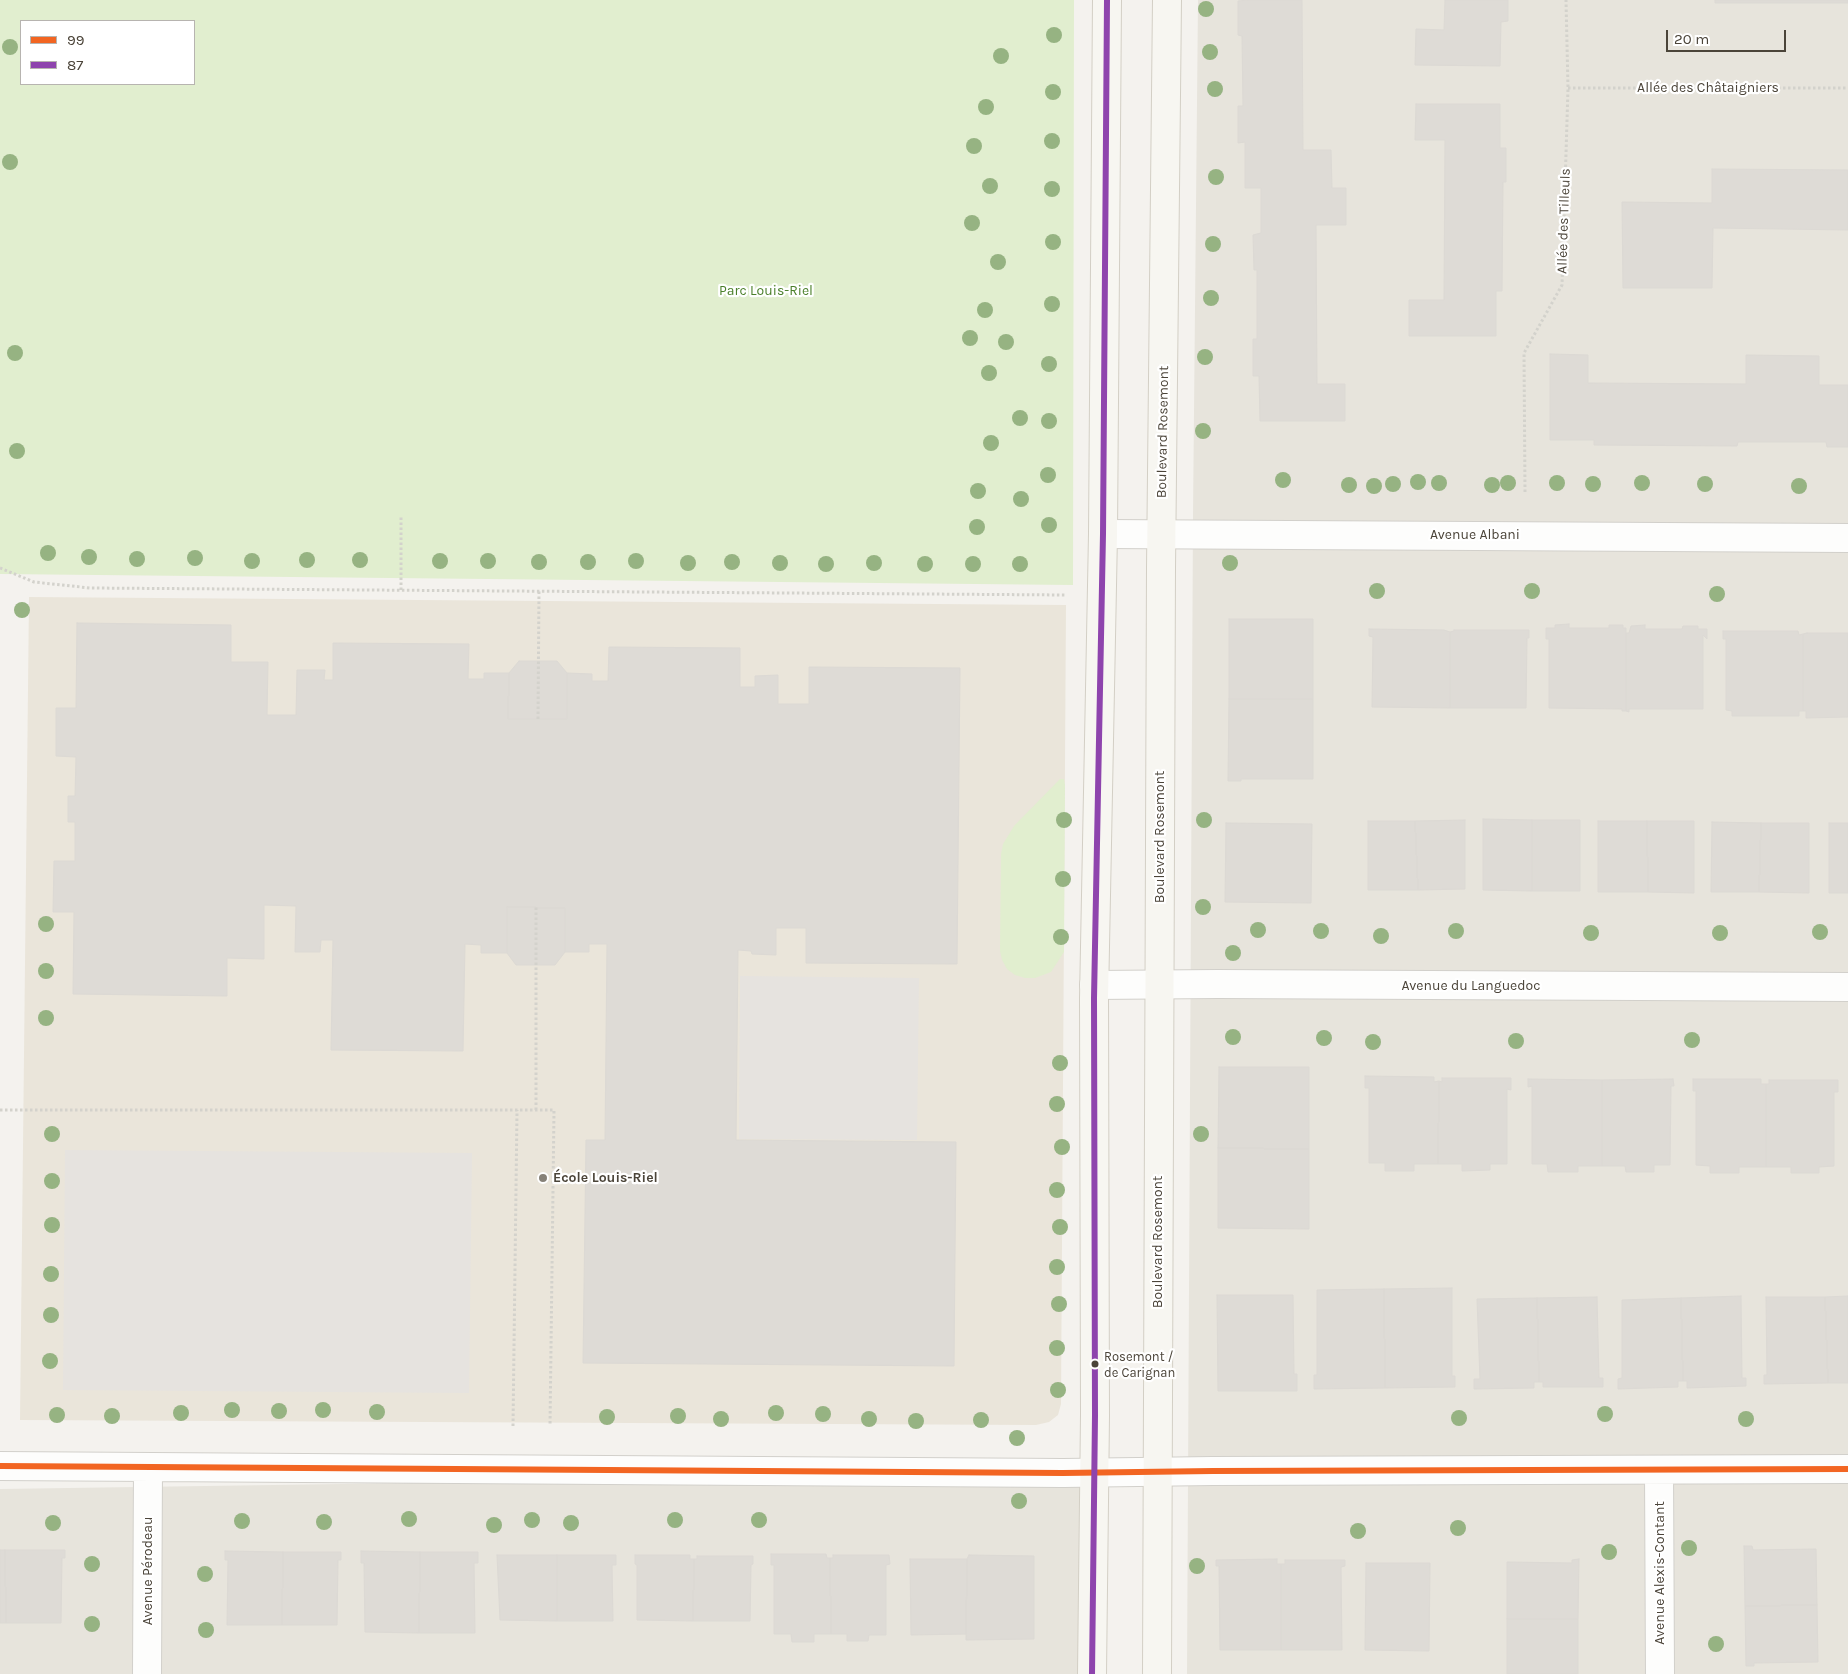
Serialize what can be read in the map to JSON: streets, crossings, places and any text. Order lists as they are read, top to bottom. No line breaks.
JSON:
{"streets":{"main road":["Boulevard Rosemont"],"street":["Avenue Albani","Avenue du Languedoc","Avenue Pérodeau","Avenue Alexis-Contant"],"path":["Allée des Châtaigniers","Allée des Tilleuls"]},"crossings":[["Allée des Châtaigniers","Allée des Tilleuls"],["Boulevard Rosemont","Avenue Albani"],["Boulevard Rosemont","Avenue du Languedoc"]],"parks":["Parc Louis-Riel"],"places":["École Louis-Riel","Rosemont / de Carignan"],"lines":["transit line 87","transit line 99"],"legend":["99","87"],"scale_bar":"20 m"}
